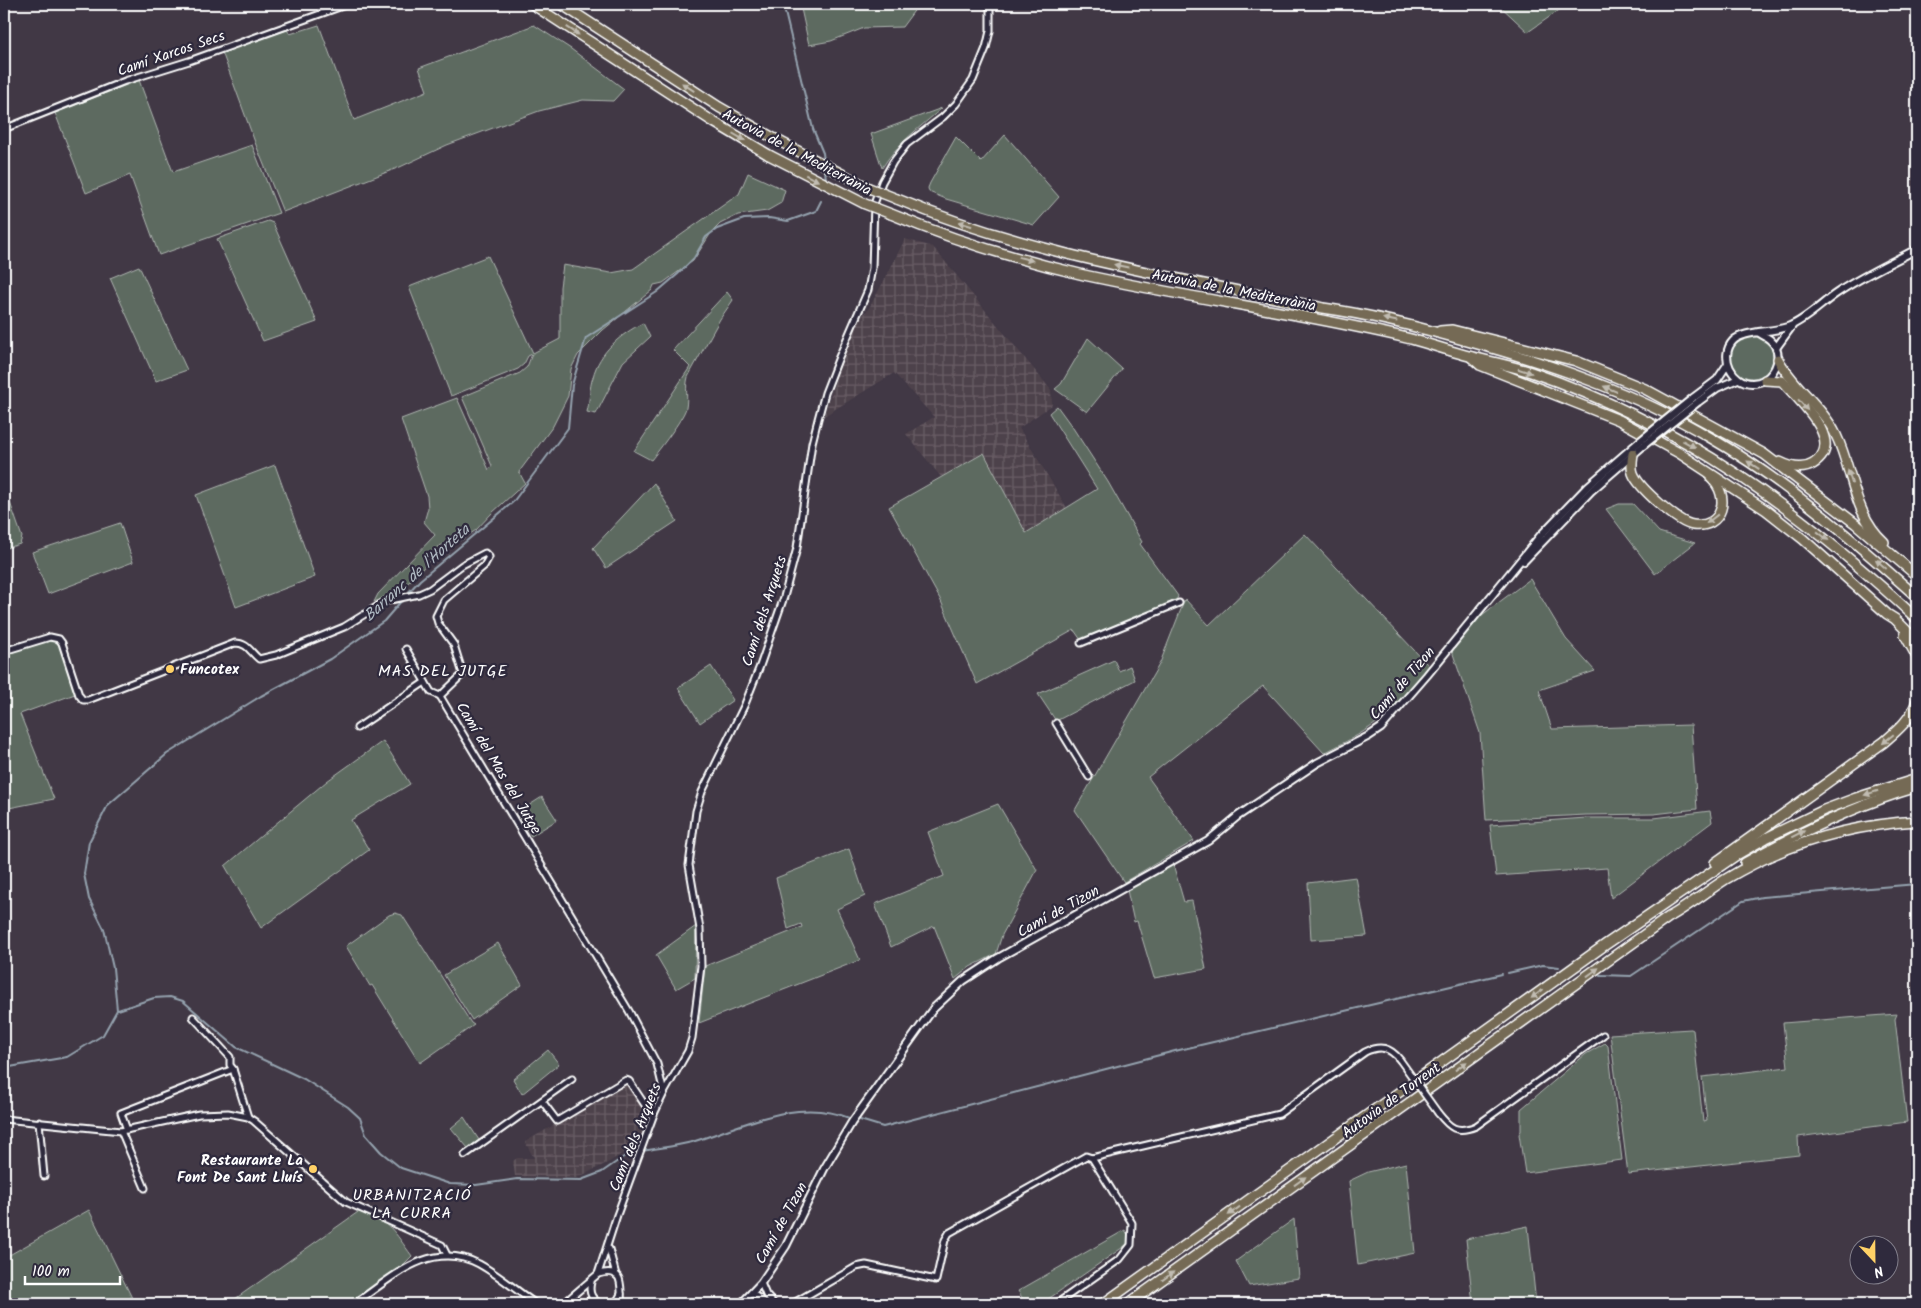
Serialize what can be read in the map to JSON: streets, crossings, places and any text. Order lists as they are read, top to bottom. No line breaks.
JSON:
{"streets":{"highway":["Autovia de la Mediterrània","Autovia de Torrent"],"street":["Camí Xarcos Secs","Camí dels Arquets","Camí de Tizon","Camí del Mas del Jutge"]},"crossings":[["Camí dels Arquets","Camí del Mas del Jutge"]],"districts":["MAS DEL JUTGE","URBANITZACIÓ LA CURRA"],"water":["Barranc de l'Horteta"],"places":["Funcotex","Restaurante La Font De Sant Lluís"],"scale_bar":"100 m","north":"bottom"}
